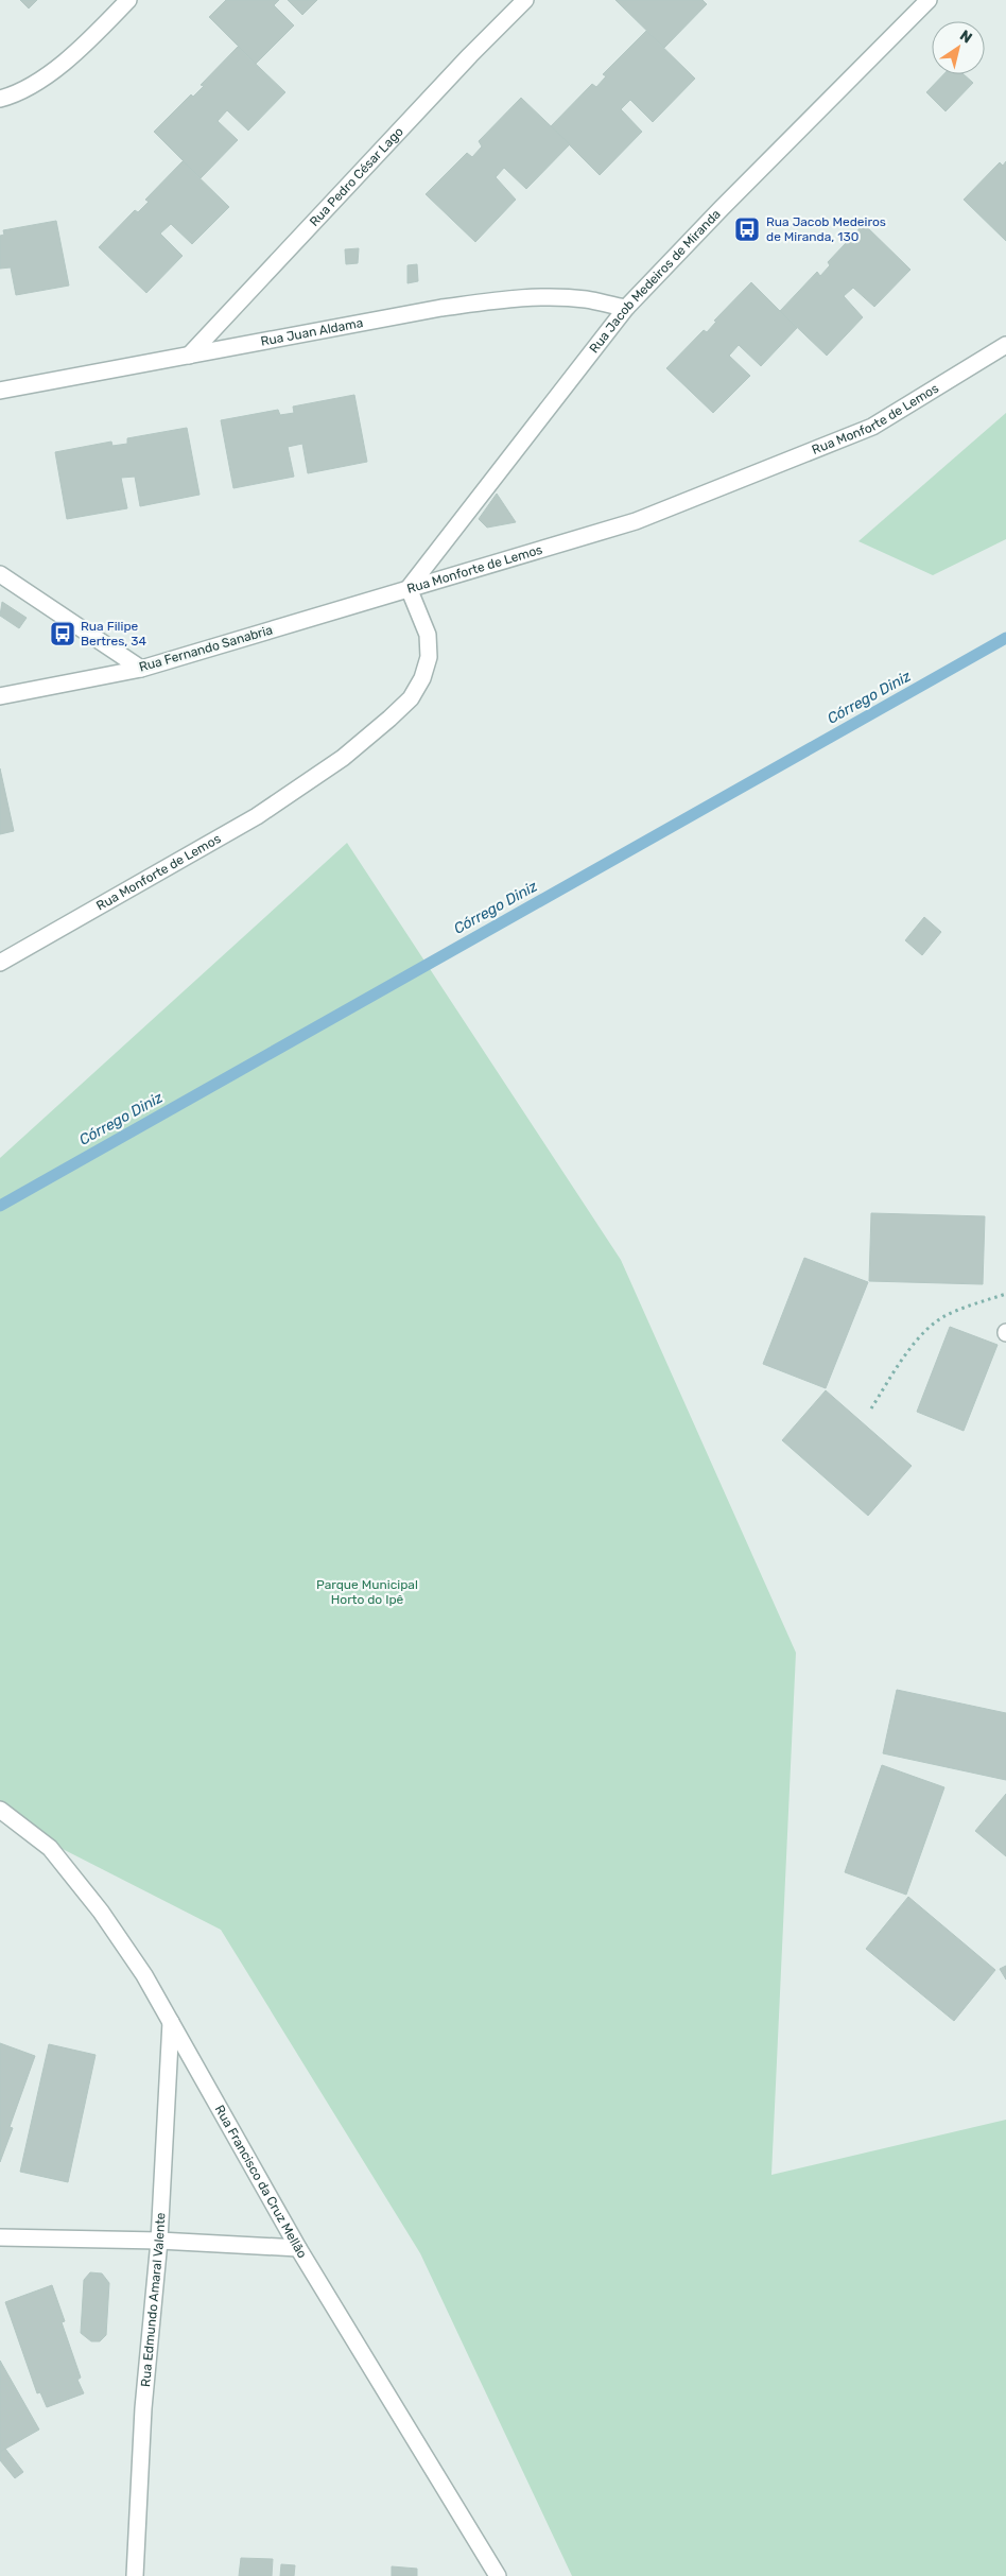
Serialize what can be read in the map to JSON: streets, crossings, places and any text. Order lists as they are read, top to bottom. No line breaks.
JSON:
{"streets":{"street":["Rua Pedro César Lago","Rua Jacob Medeiros de Miranda","Rua Juan Aldama","Rua Monforte de Lemos","Rua Fernando Sanabria","Rua Francisco da Cruz Mellão","Rua Edmundo Amaral Valente"]},"crossings":[["Rua Pedro César Lago","Rua Juan Aldama"],["Rua Jacob Medeiros de Miranda","Rua Juan Aldama"],["Rua Jacob Medeiros de Miranda","Rua Monforte de Lemos"],["Rua Jacob Medeiros de Miranda","Rua Fernando Sanabria"],["Rua Monforte de Lemos","Rua Fernando Sanabria"],["Rua Francisco da Cruz Mellão","Rua Edmundo Amaral Valente"]],"water":["Córrego Diniz"],"parks":["Parque Municipal Horto do Ipê"],"places":{"bus stop":["Rua Jacob Medeiros de Miranda, 130","Rua Filipe Bertres, 34"]},"north":"top right"}
